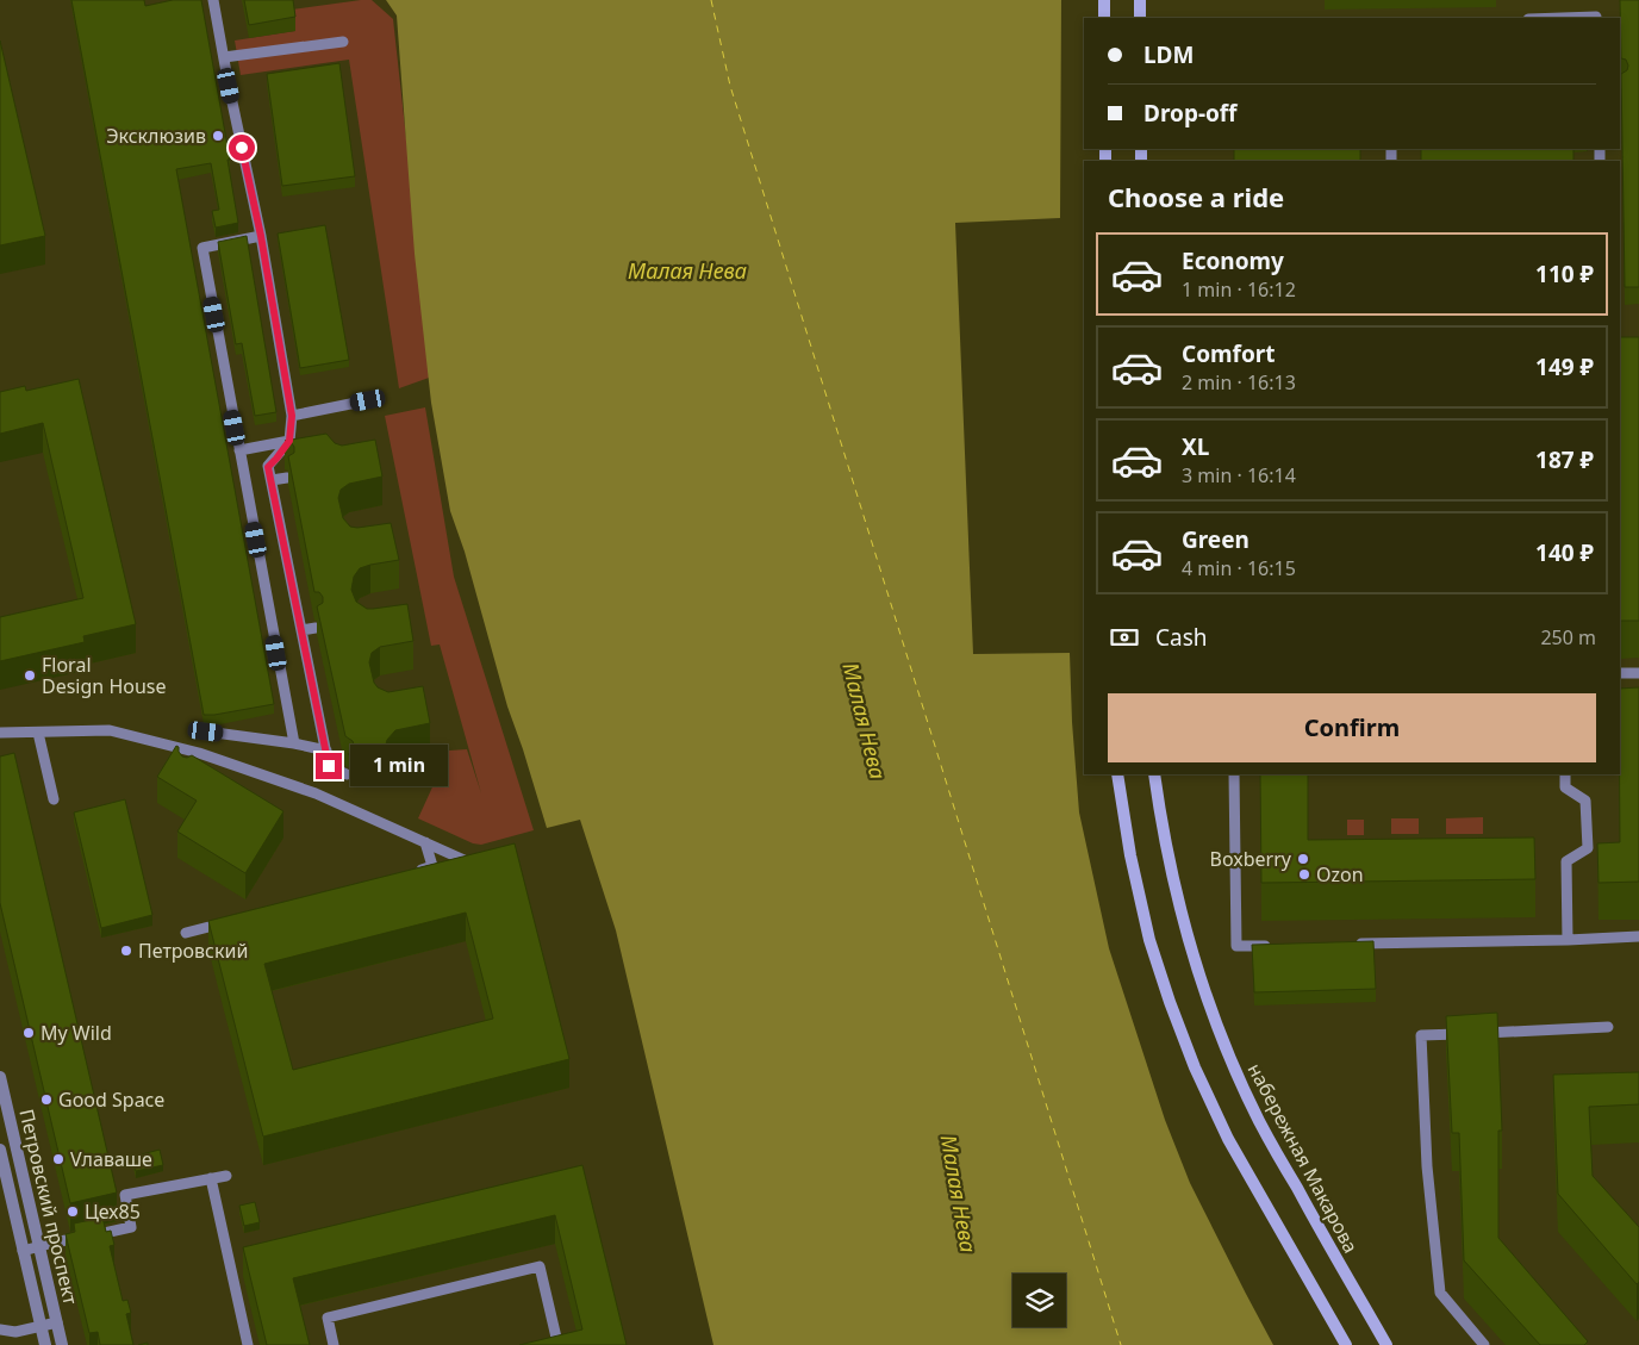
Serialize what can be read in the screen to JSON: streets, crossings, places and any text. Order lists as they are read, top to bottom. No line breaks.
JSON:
{"streets":{"main road":["набережная Макарова"],"street":["Петровский проспект"]},"water":["Малая Нева"],"places":["Эксклюзив","Floral Design House","Boxberry","Ozon","Петровский","My Wild","Good Space","Vлаваше","Цех85"],"page":{"banner":["LDM","Drop-off"],"heading":"Choose a ride","list":[{"name":"Economy","note":"1 min · 16:12","value":"110 ₽"},{"name":"Comfort","note":"2 min · 16:13","value":"149 ₽"},{"name":"XL","note":"3 min · 16:14","value":"187 ₽"},{"name":"Green","note":"4 min · 16:15","value":"140 ₽"}],"pay":["Cash","250 m"],"buttons":"Confirm","bubble":"1 min"}}
